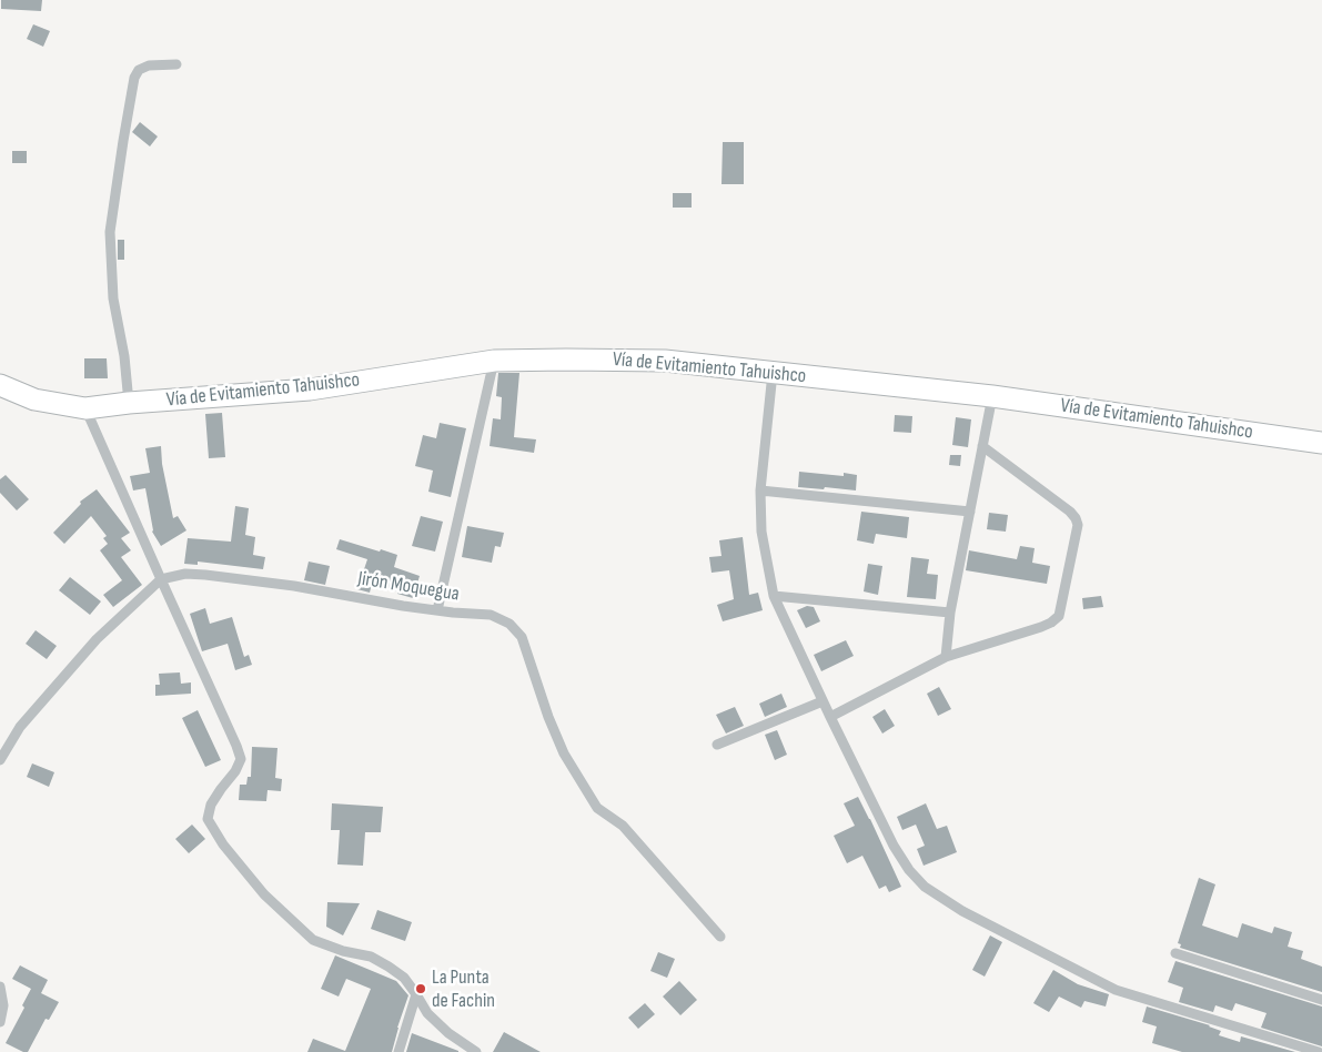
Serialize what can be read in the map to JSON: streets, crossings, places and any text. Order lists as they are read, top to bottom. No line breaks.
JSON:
{"streets":{"main road":["Vía de Evitamiento Tahuishco"],"street":["Jirón Moquegua"]},"places":["La Punta de Fachin"]}
